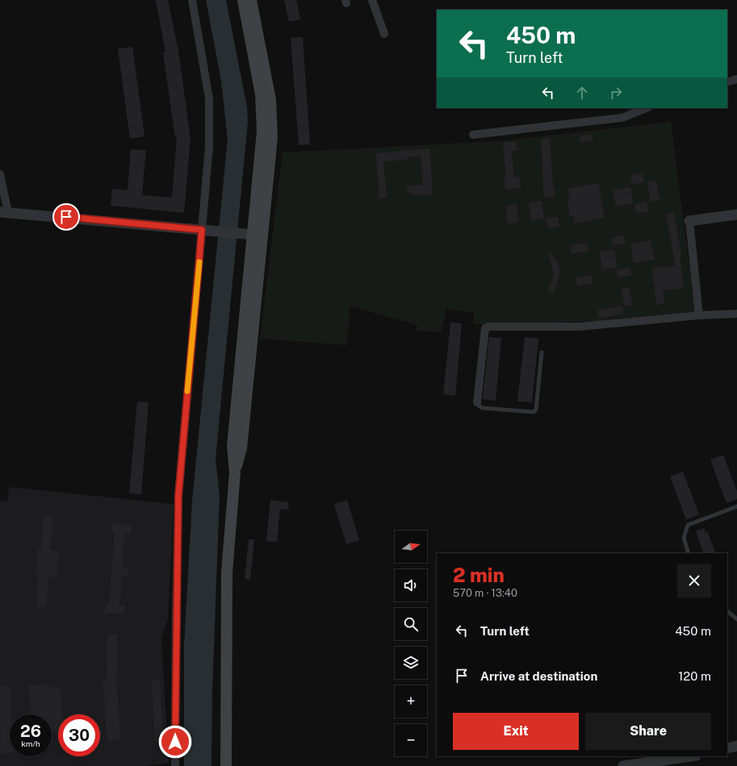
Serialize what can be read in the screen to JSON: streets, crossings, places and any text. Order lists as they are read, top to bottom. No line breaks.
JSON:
{"north":"right","page":{"turn":["450 m","Turn left"],"map_buttons":["+","−"],"heading":["2 min","570 m · 13:40"],"list":[{"name":"Turn left","value":"450 m"},{"name":"Arrive at destination","value":"120 m"}],"buttons":["Exit","Share"],"speed":"26 km/h","limit":"30"}}
